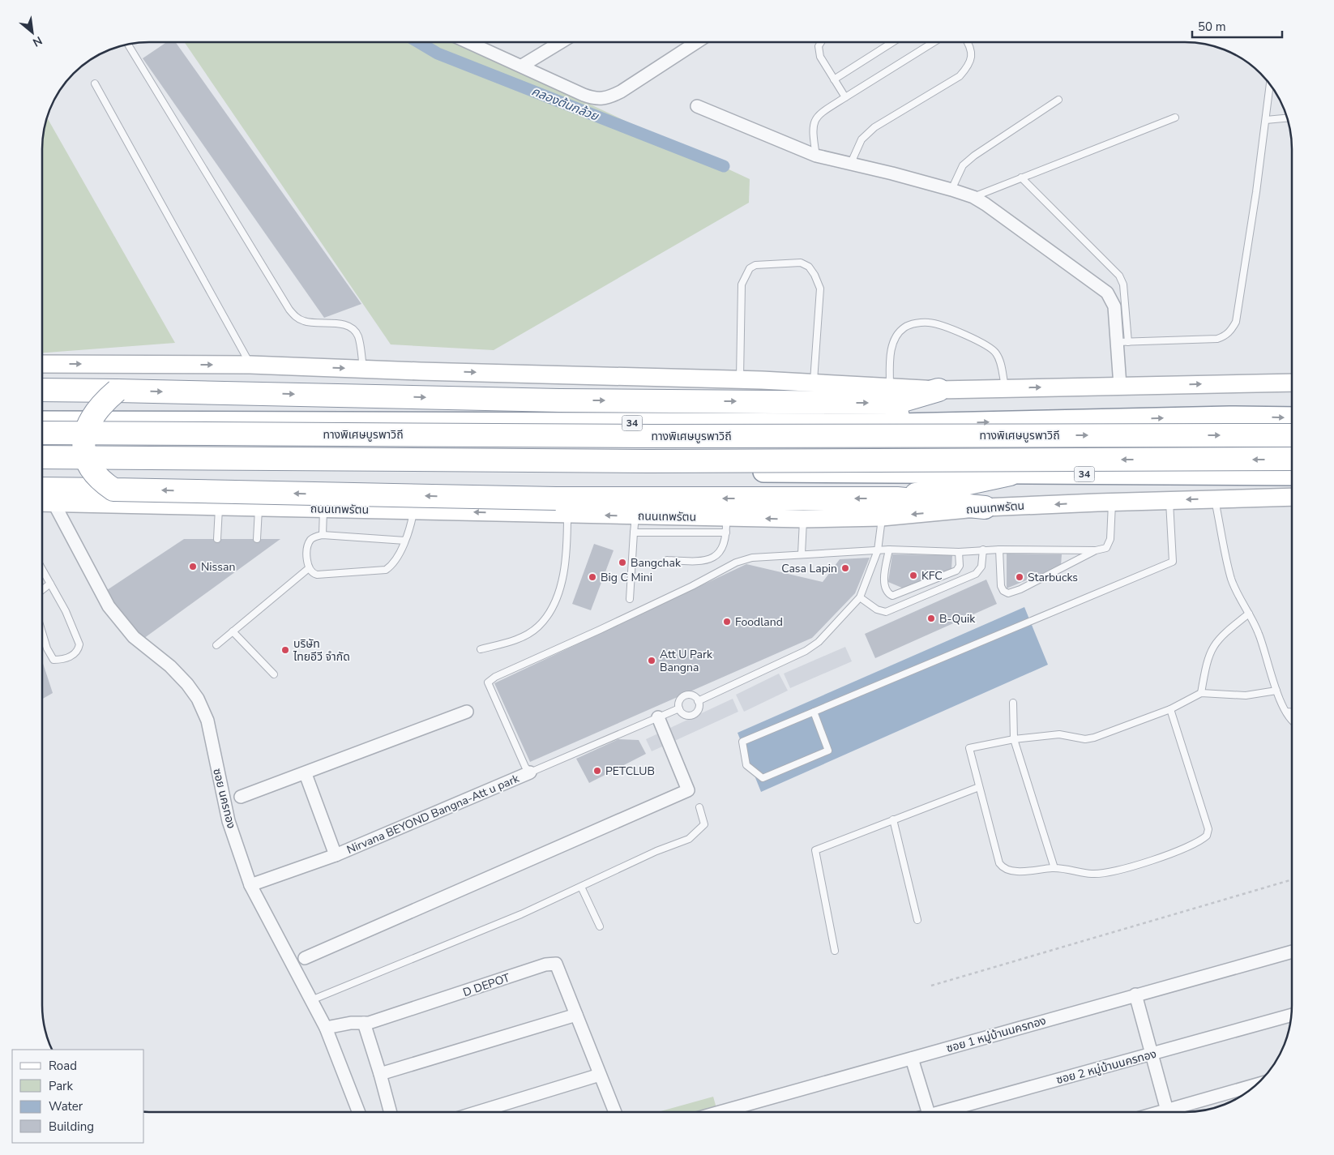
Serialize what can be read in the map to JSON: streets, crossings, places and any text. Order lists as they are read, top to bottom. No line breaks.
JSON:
{"streets":{"highway":["34","ทางพิเศษบูรพาวิถี"],"main road":["ถนนเทพรัตน"],"street":["ซอย นครทอง","Nirvana BEYOND Bangna-Att u park","D DEPOT","ซอย 1 หมู่บ้านนครทอง","ซอย 2 หมู่บ้านนครทอง"]},"crossings":[["ถนนเทพรัตน","ซอย นครทอง"],["ซอย นครทอง","Nirvana BEYOND Bangna-Att u park"],["ซอย นครทอง","D DEPOT"]],"water":["คลองต้นกล้วย"],"places":["Bangchak","Nissan","Casa Lapin","KFC","Big C Mini","Starbucks","B-Quik","Foodland","บริษัท ไทยอีวี จำกัด","Att U Park Bangna","PETCLUB"],"legend":["Road","Park","Water","Building"],"scale_bar":"50 m","north":"bottom right"}
